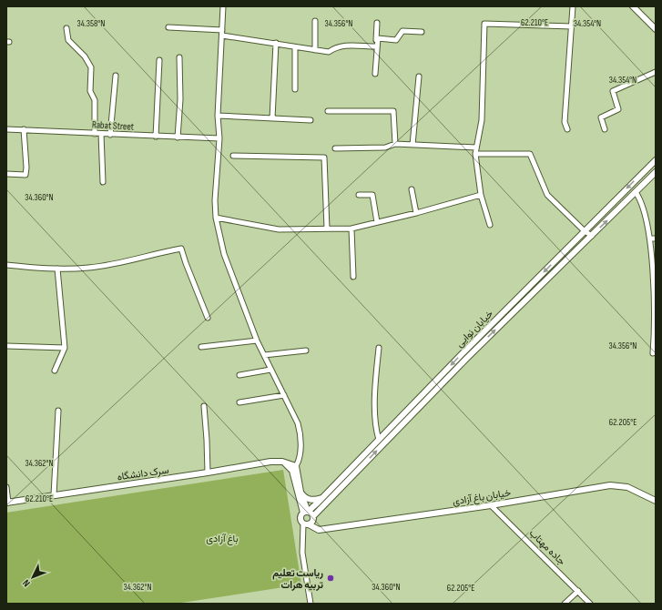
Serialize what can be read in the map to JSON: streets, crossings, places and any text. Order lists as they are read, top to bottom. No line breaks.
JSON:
{"streets":{"street":["Rabat Street","خیابان نوایی","سرک دانشگاه","خیابان باغ آزادی","جاده مهتاب"]},"crossings":[["خیابان نوایی","خیابان باغ آزادی"],["خیابان باغ آزادی","جاده مهتاب"]],"parks":["باغ آزادی"],"places":["ریاست تعلیم تربیه هرات"],"north":"bottom left","coordinates":["62.210°E","34.358°N","34.356°N","34.354°N","34.360°N","62.205°E","34.362°N"]}
